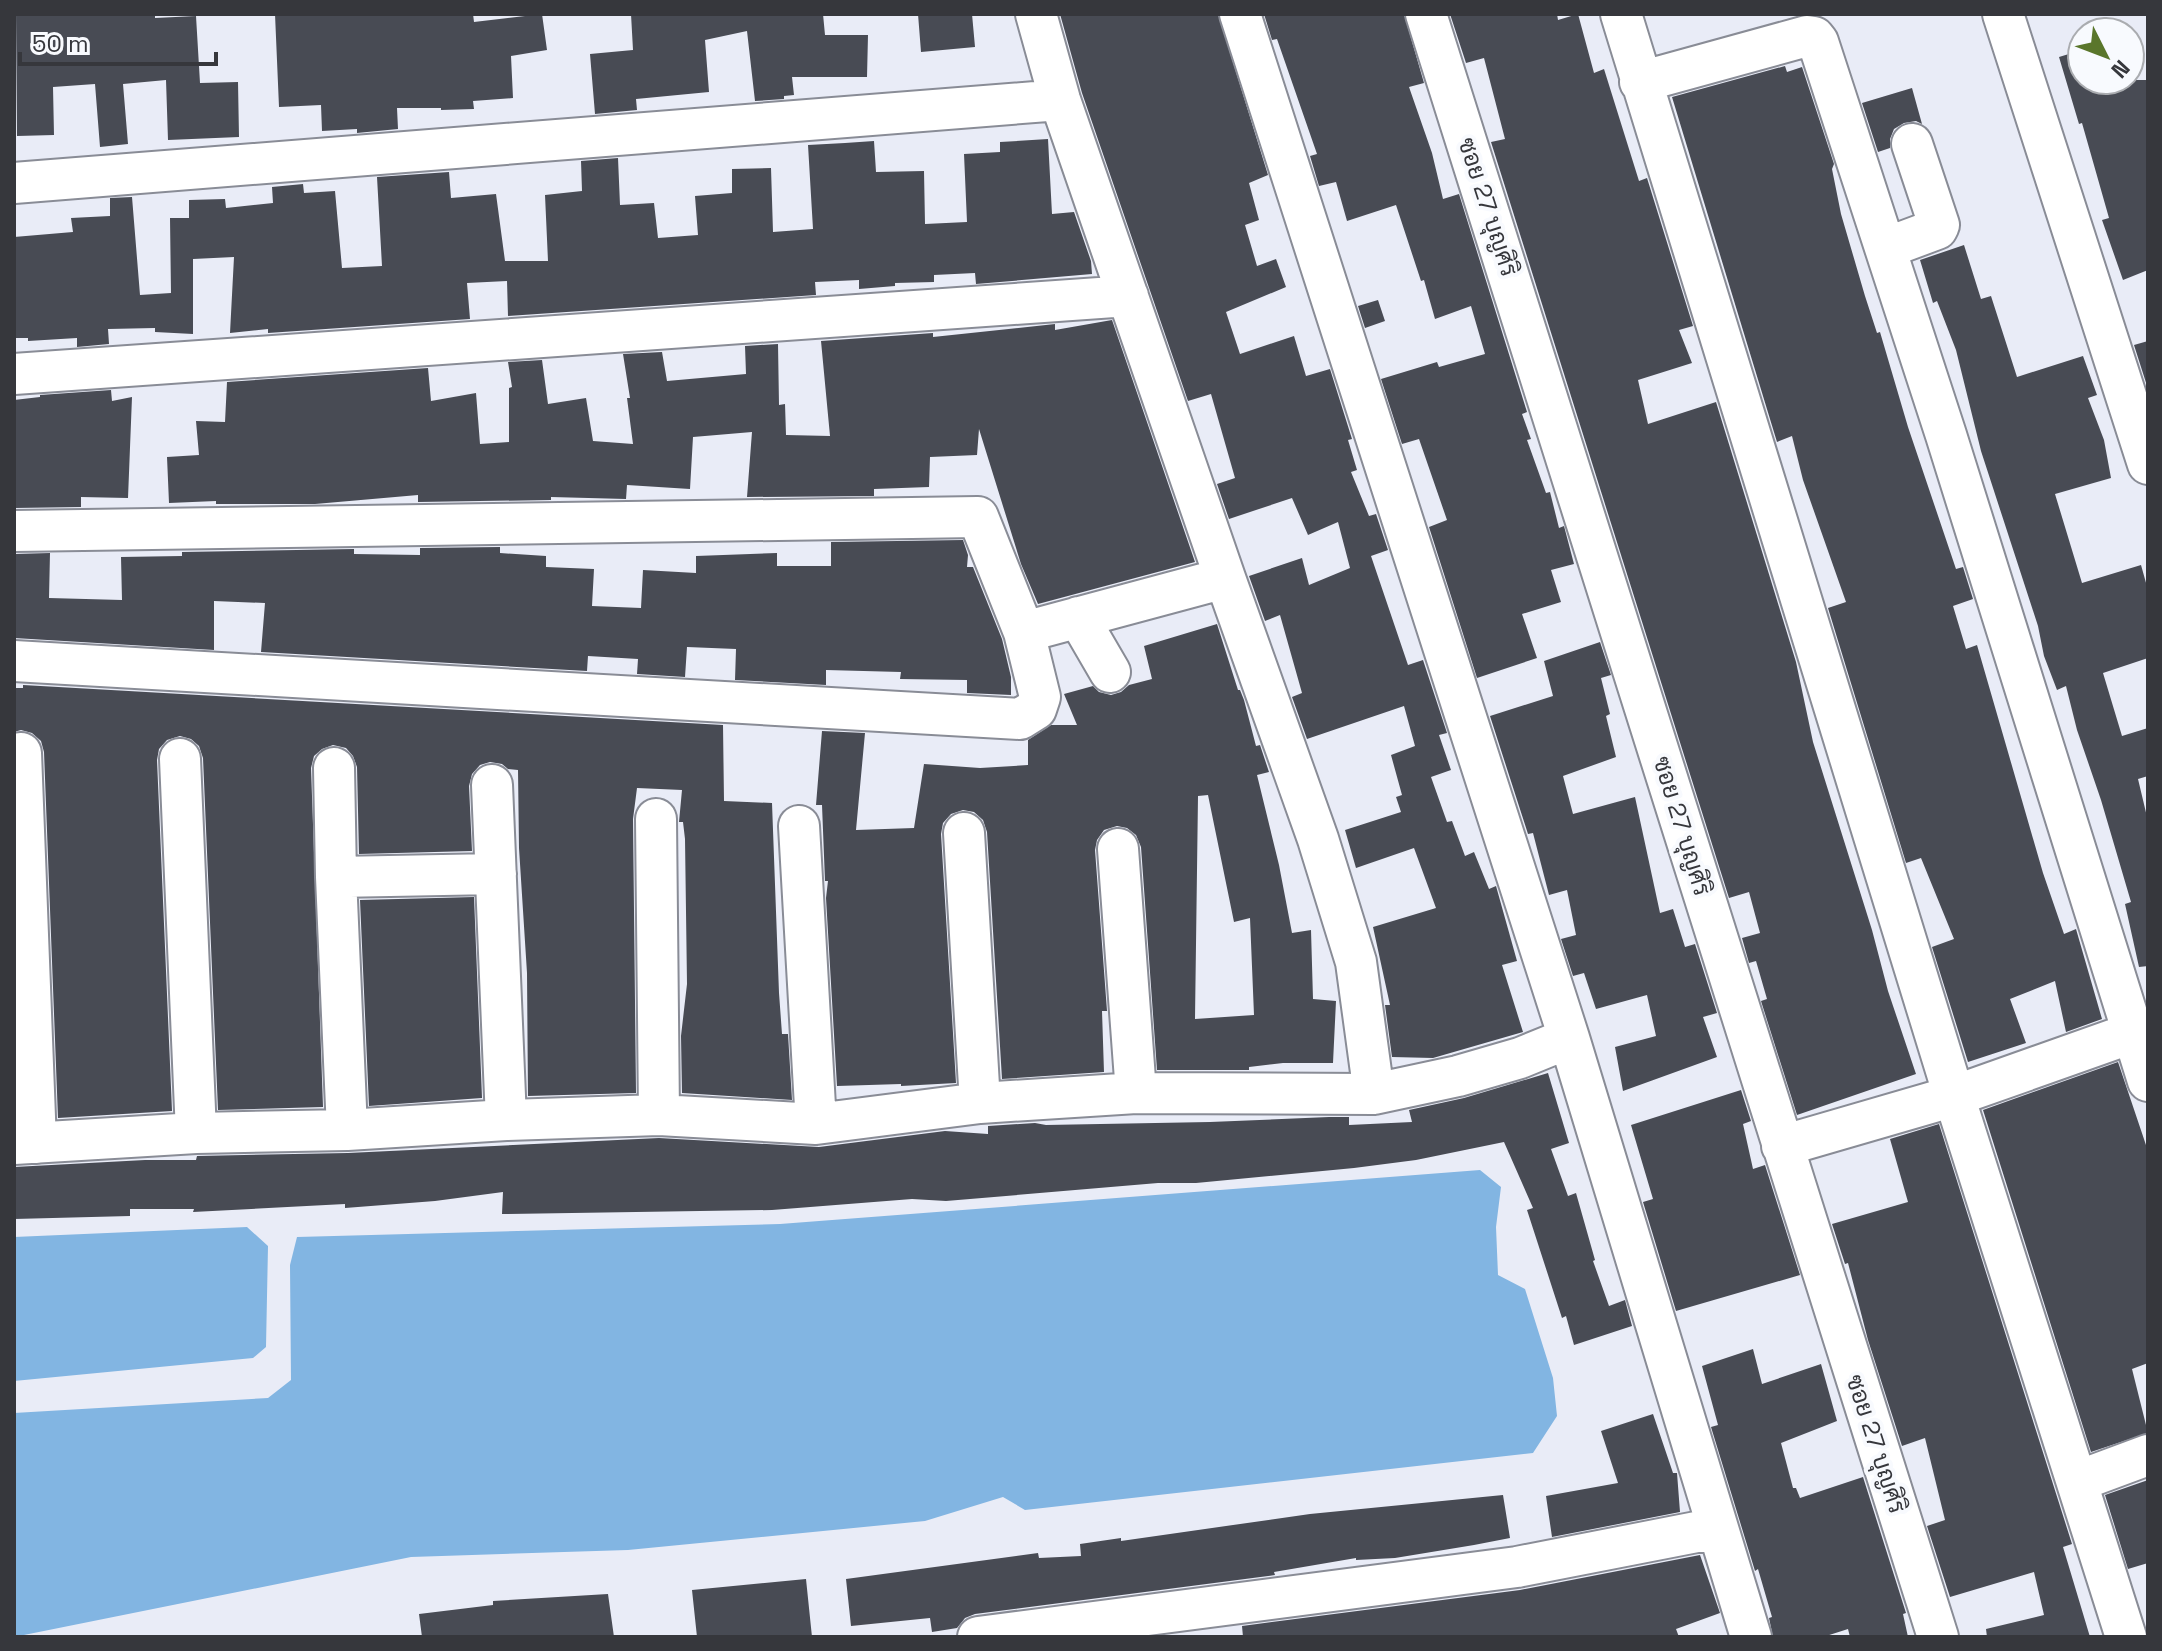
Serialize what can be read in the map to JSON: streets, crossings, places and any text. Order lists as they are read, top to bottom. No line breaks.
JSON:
{"streets":{"street":["ซอย 27 บุญศิริ"]},"scale_bar":"50 m","north":"bottom right"}
